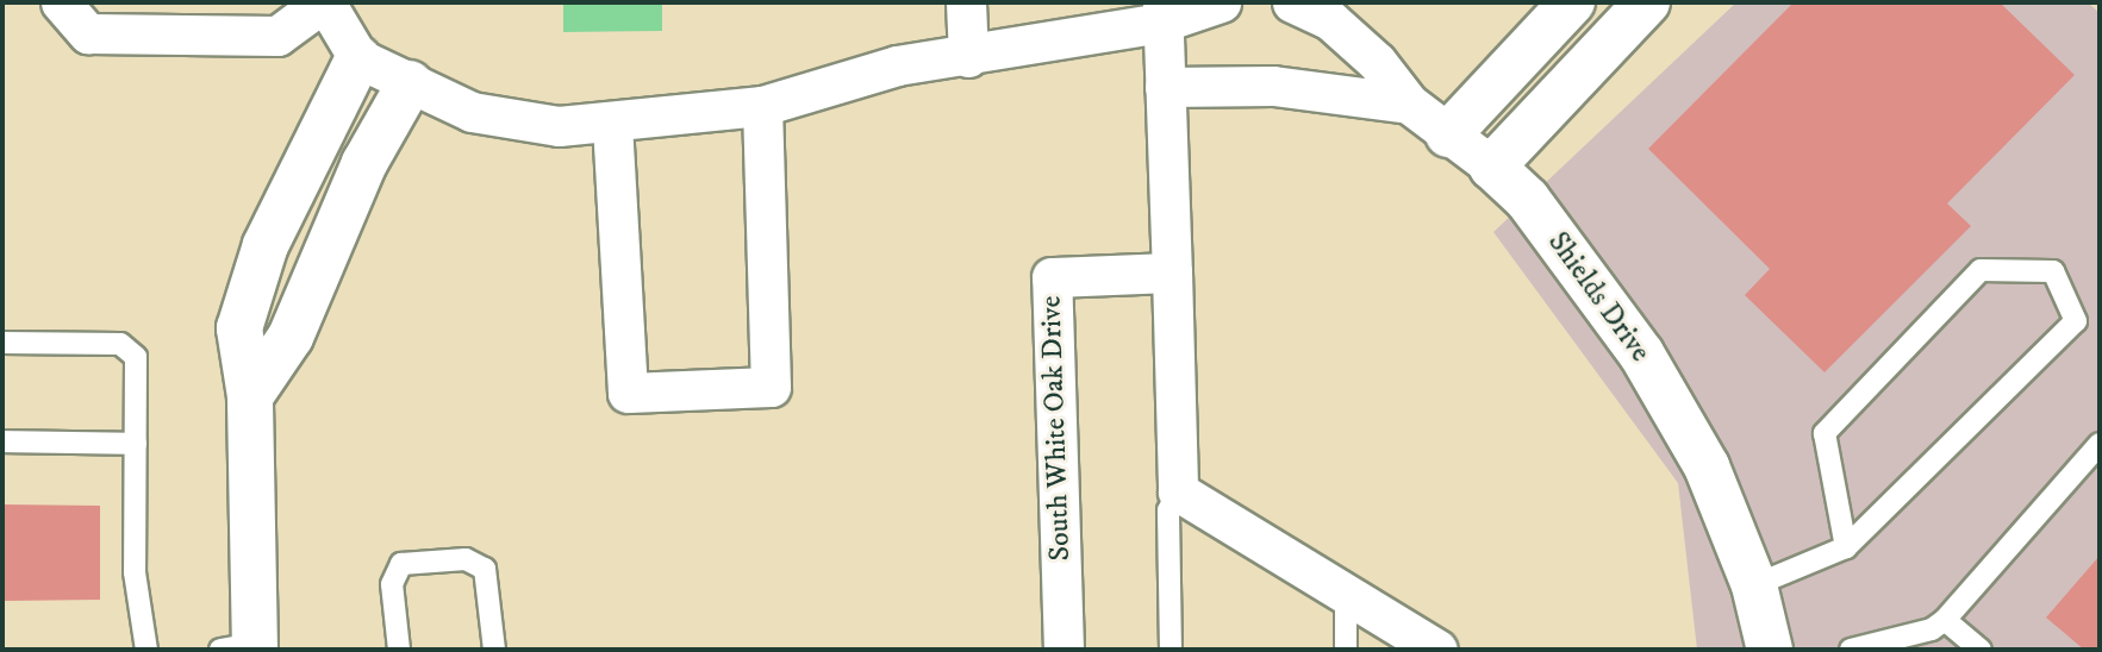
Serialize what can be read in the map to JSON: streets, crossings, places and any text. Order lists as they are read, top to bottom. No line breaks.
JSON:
{"streets":{"street":["Shields Drive","South White Oak Drive"]}}
